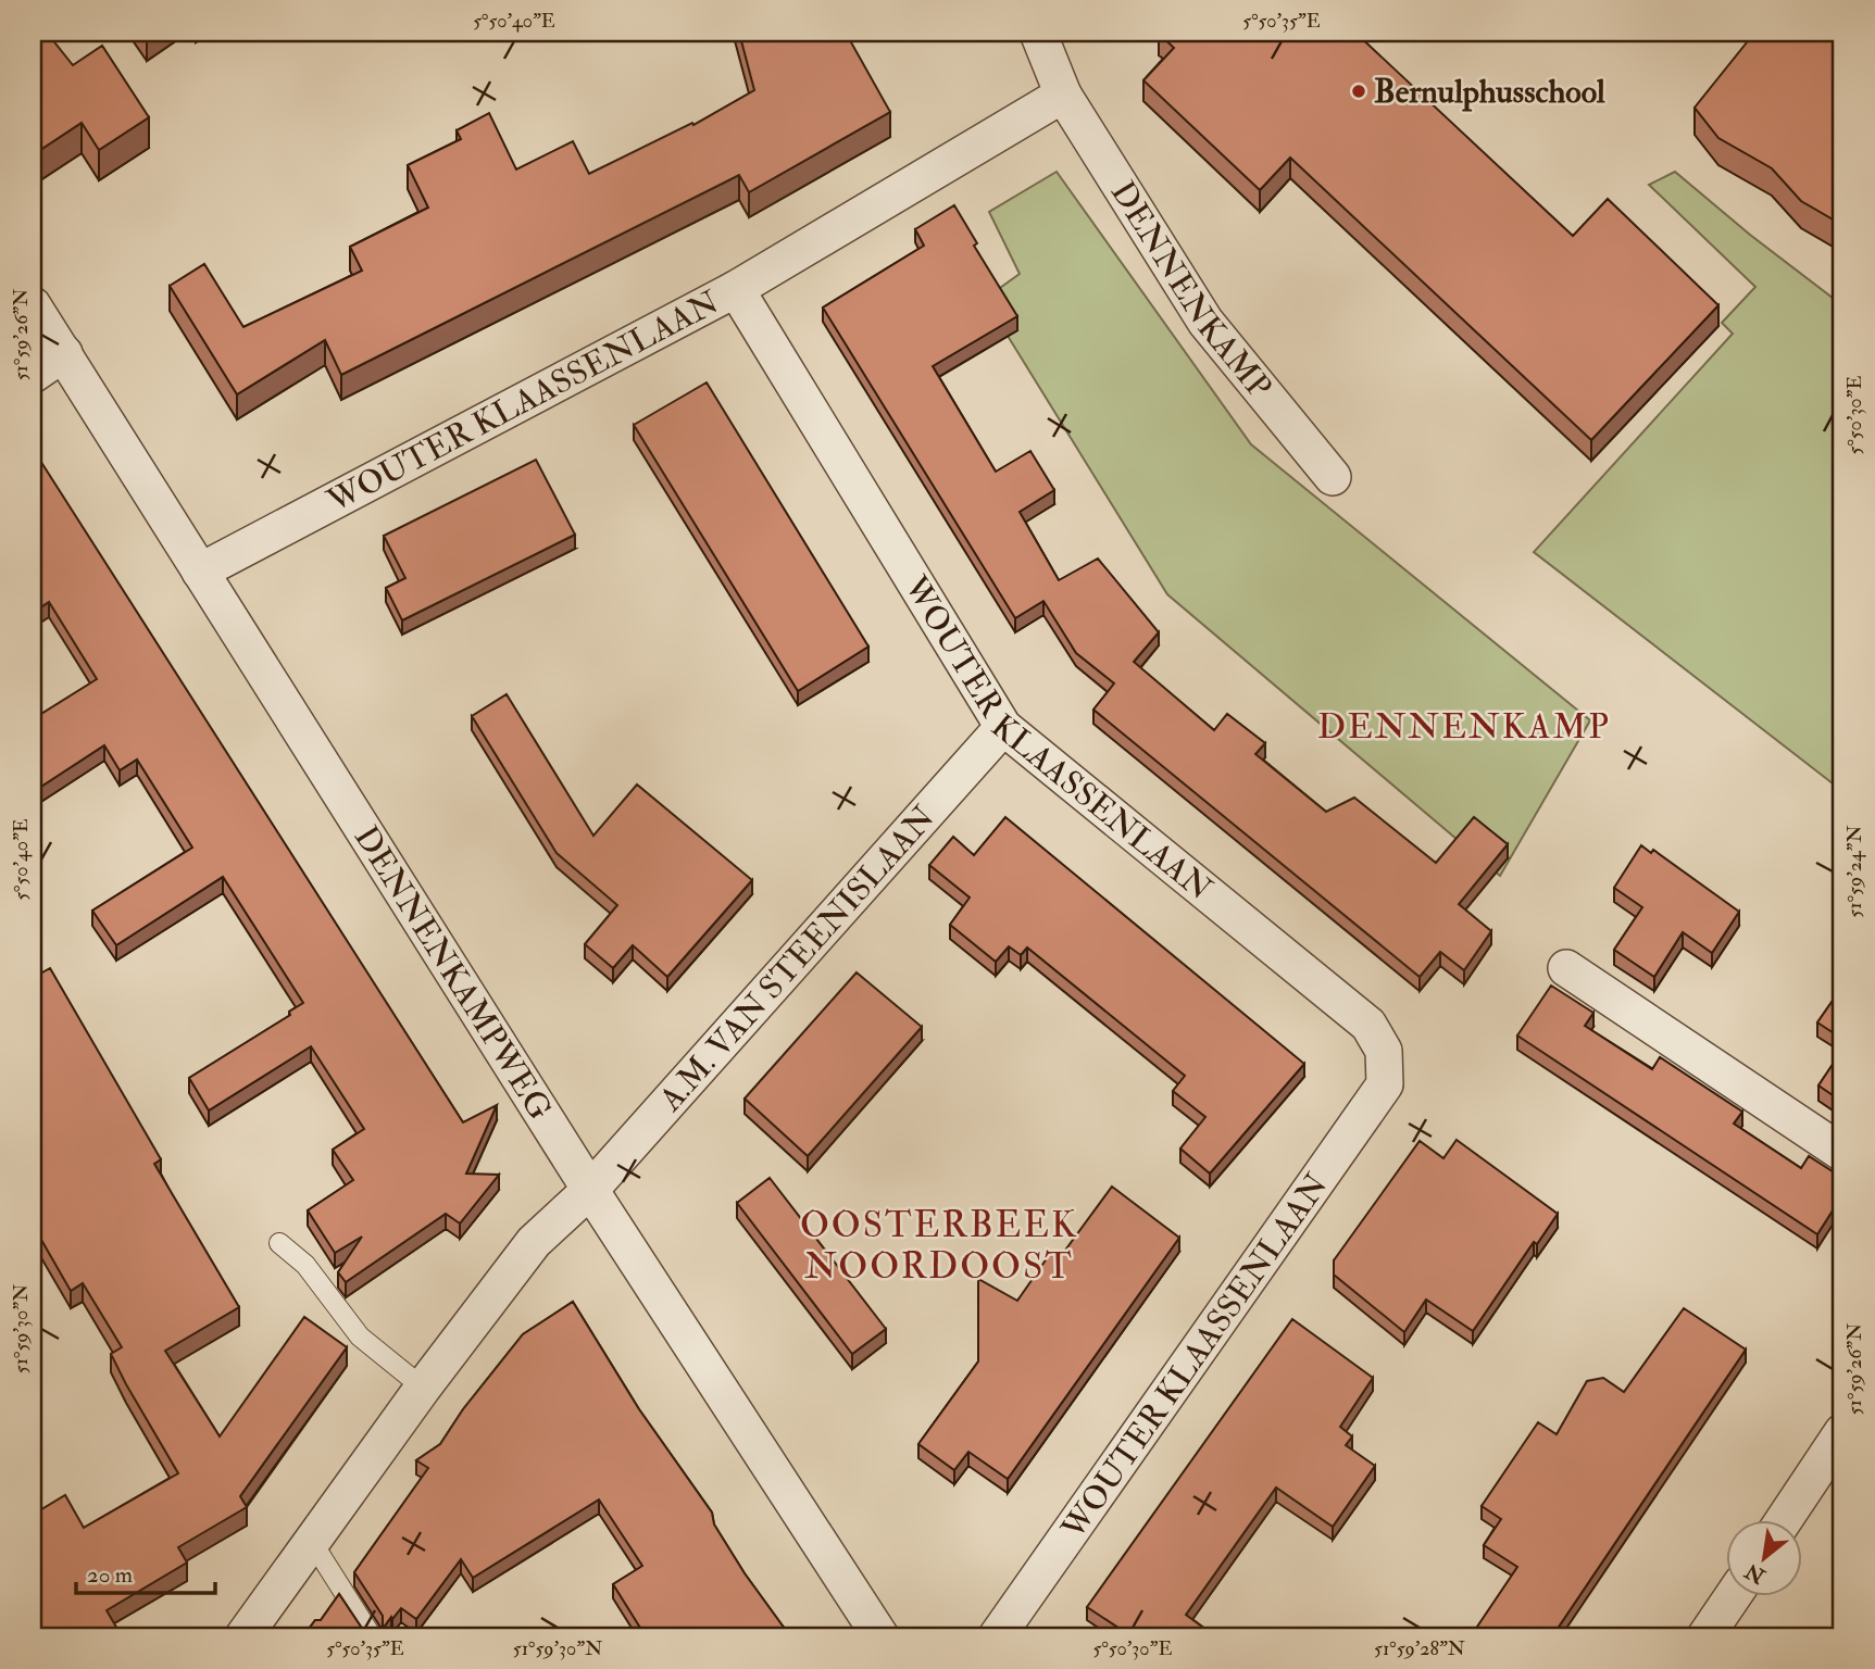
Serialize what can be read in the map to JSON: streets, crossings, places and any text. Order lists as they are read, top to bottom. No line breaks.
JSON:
{"streets":{"street":["DENNENKAMP","WOUTER KLAASSENLAAN","A.M. VAN STEENISLAAN","DENNENKAMPWEG"]},"crossings":[["WOUTER KLAASSENLAAN","A.M. VAN STEENISLAAN"],["WOUTER KLAASSENLAAN","DENNENKAMPWEG"],["A.M. VAN STEENISLAAN","DENNENKAMPWEG"]],"districts":["DENNENKAMP","OOSTERBEEK NOORDOOST"],"places":["Bernulphusschool"],"scale_bar":"20 m","north":"bottom left","coordinates":["5°50'40\"E","5°50'35\"E","51°59'26\"N","5°50'30\"E","51°59'24\"N","51°59'30\"N","51°59'28\"N"]}
